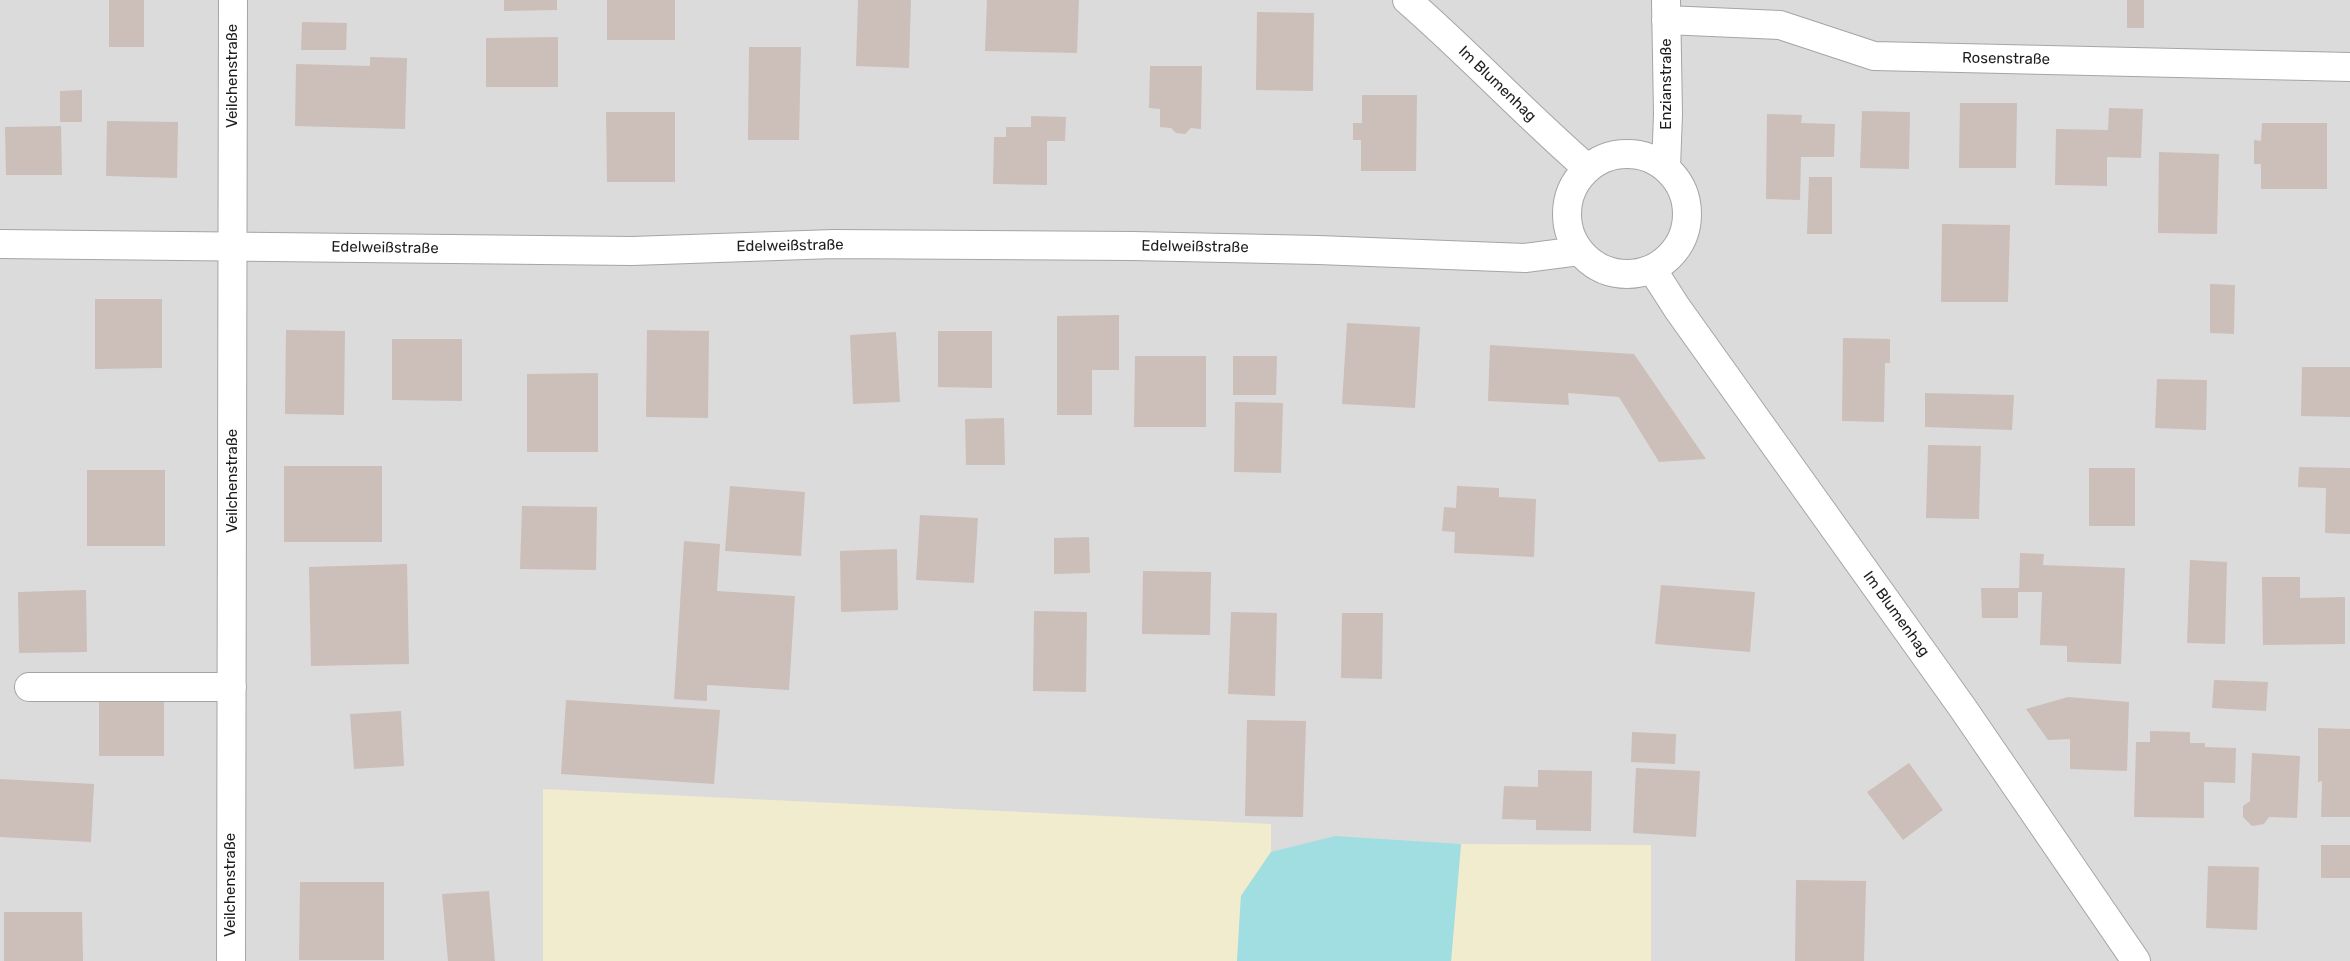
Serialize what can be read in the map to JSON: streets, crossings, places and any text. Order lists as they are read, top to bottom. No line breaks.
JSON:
{"streets":{"street":["Rosenstraße","Veilchenstraße","Im Blumenhag","Enzianstraße","Edelweißstraße"]},"crossings":[["Rosenstraße","Enzianstraße"],["Veilchenstraße","Edelweißstraße"],["Im Blumenhag","Enzianstraße"],["Im Blumenhag","Edelweißstraße"],["Enzianstraße","Edelweißstraße"]]}
